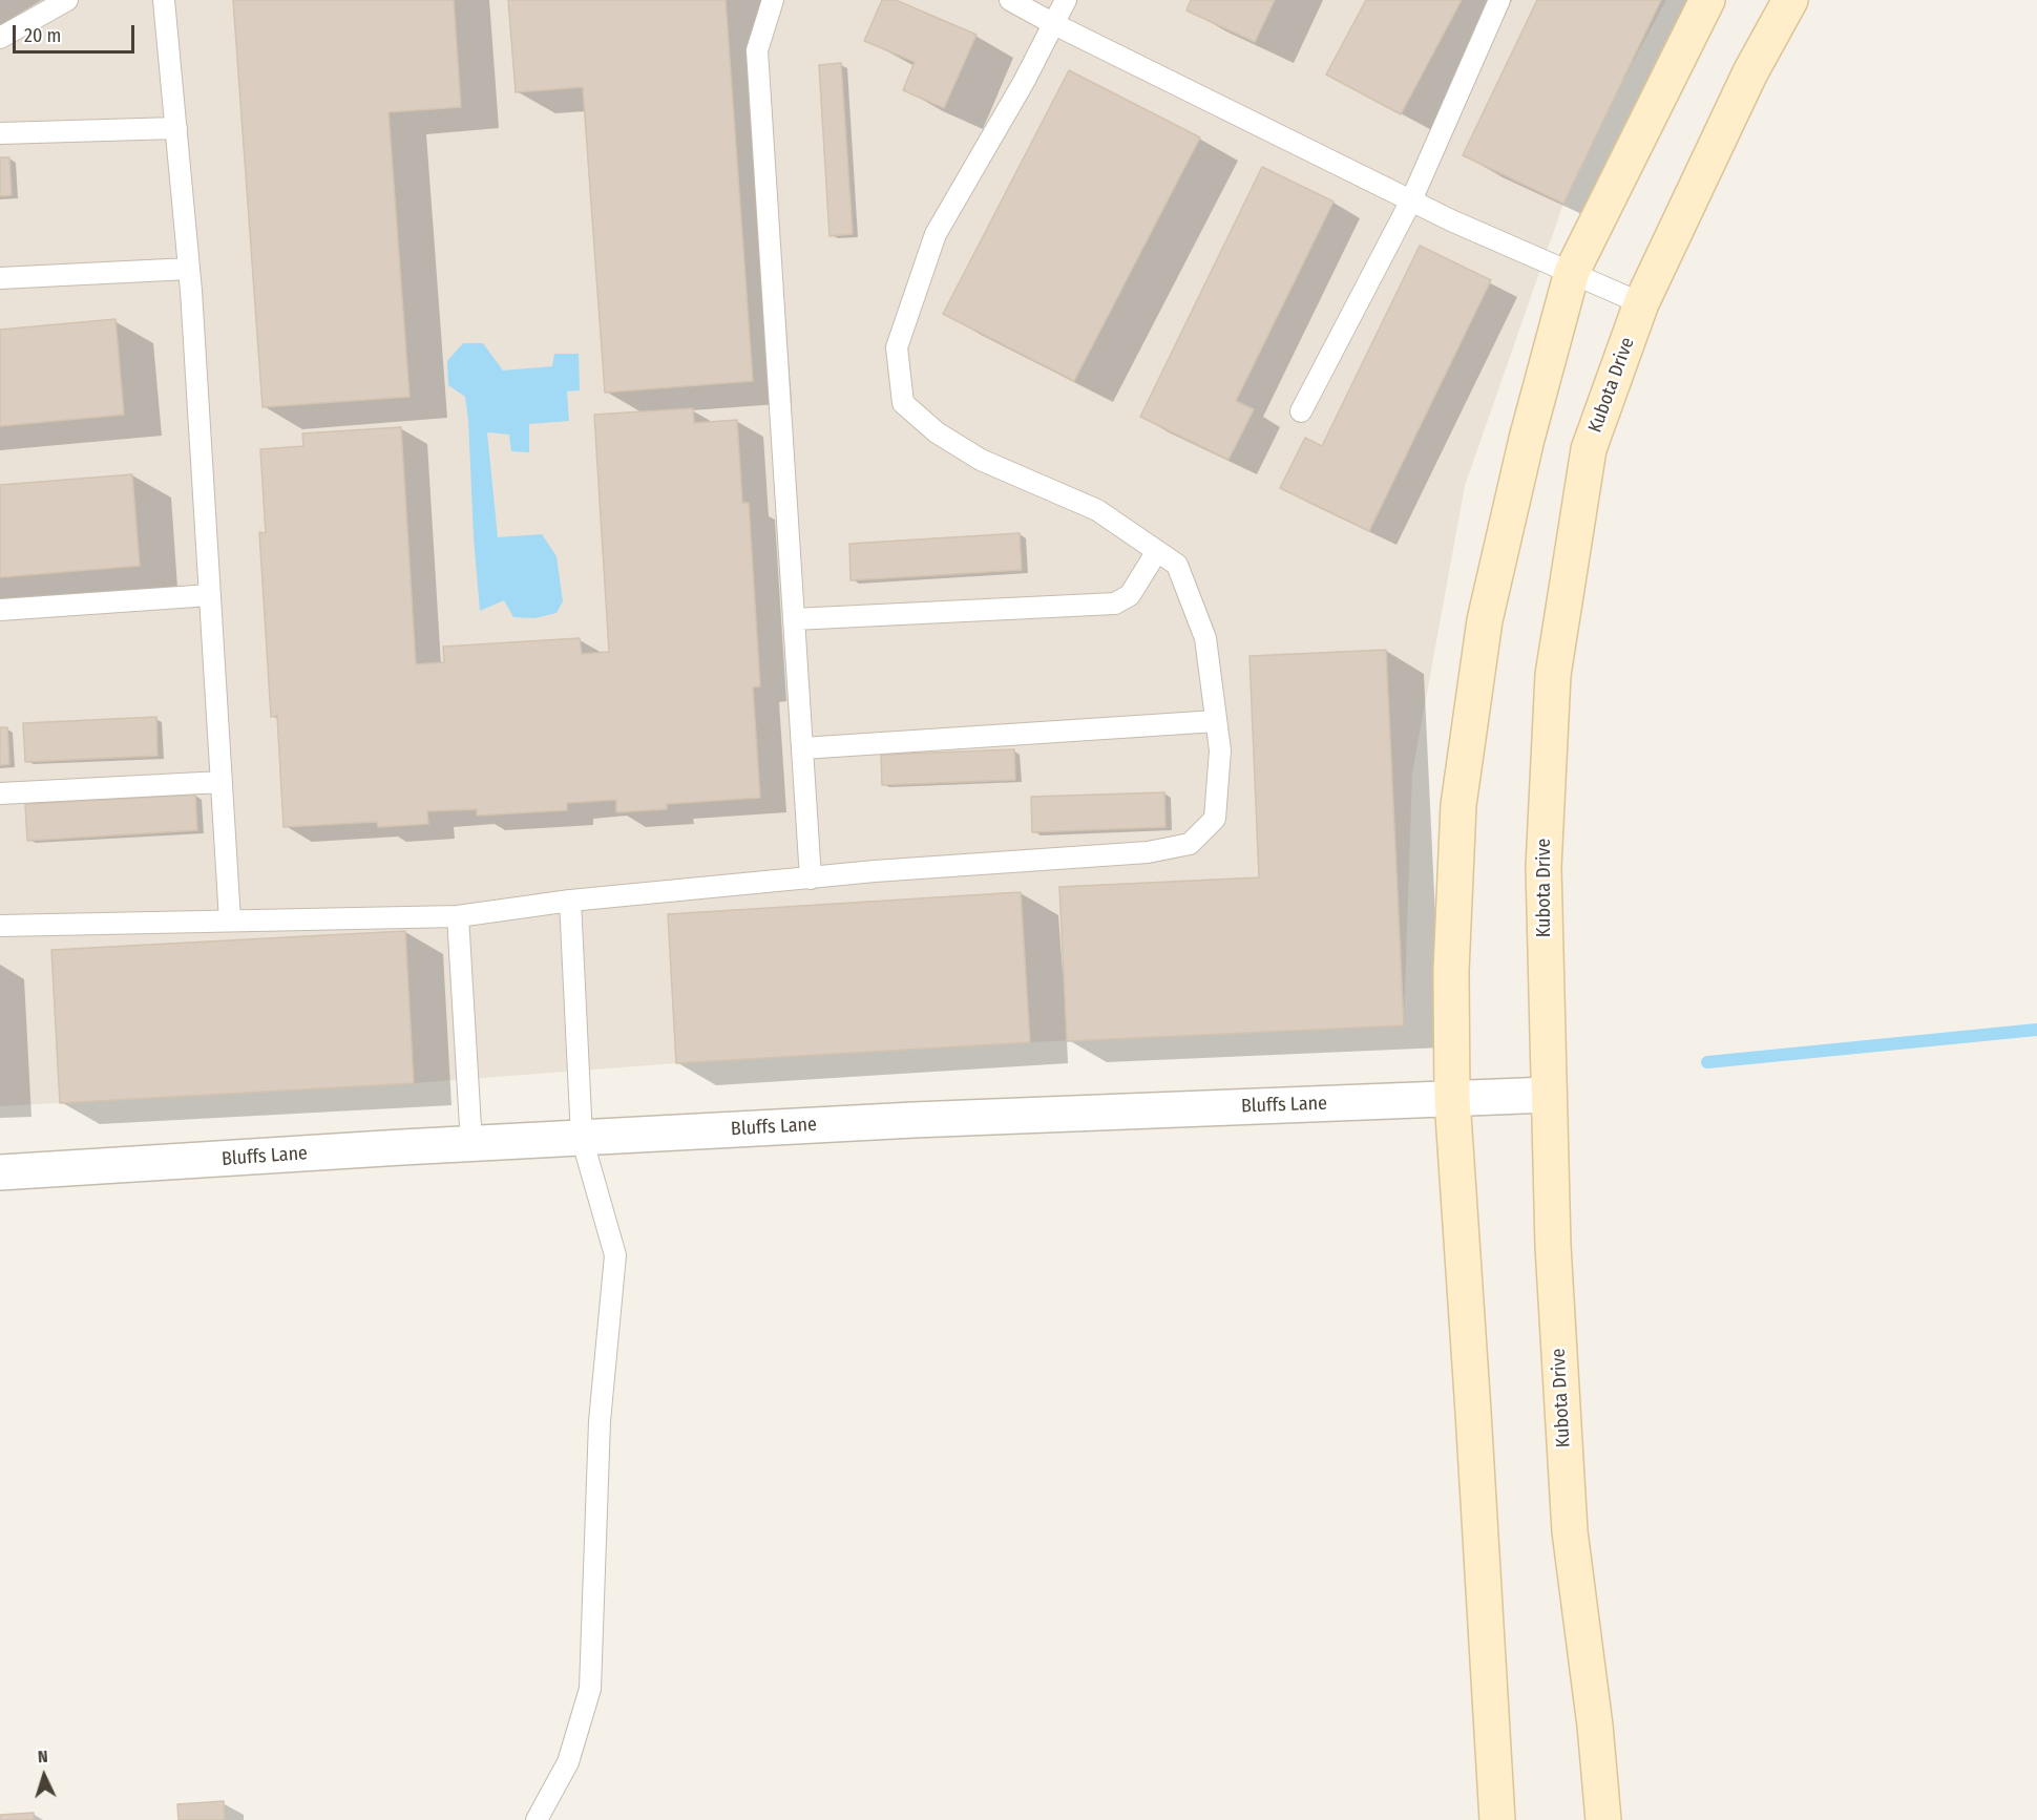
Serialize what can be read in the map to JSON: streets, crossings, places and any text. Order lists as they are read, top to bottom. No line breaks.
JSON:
{"streets":{"street":["Kubota Drive","Bluffs Lane"]},"crossings":[["Kubota Drive","Bluffs Lane"]],"scale_bar":"20 m","north":"top"}
